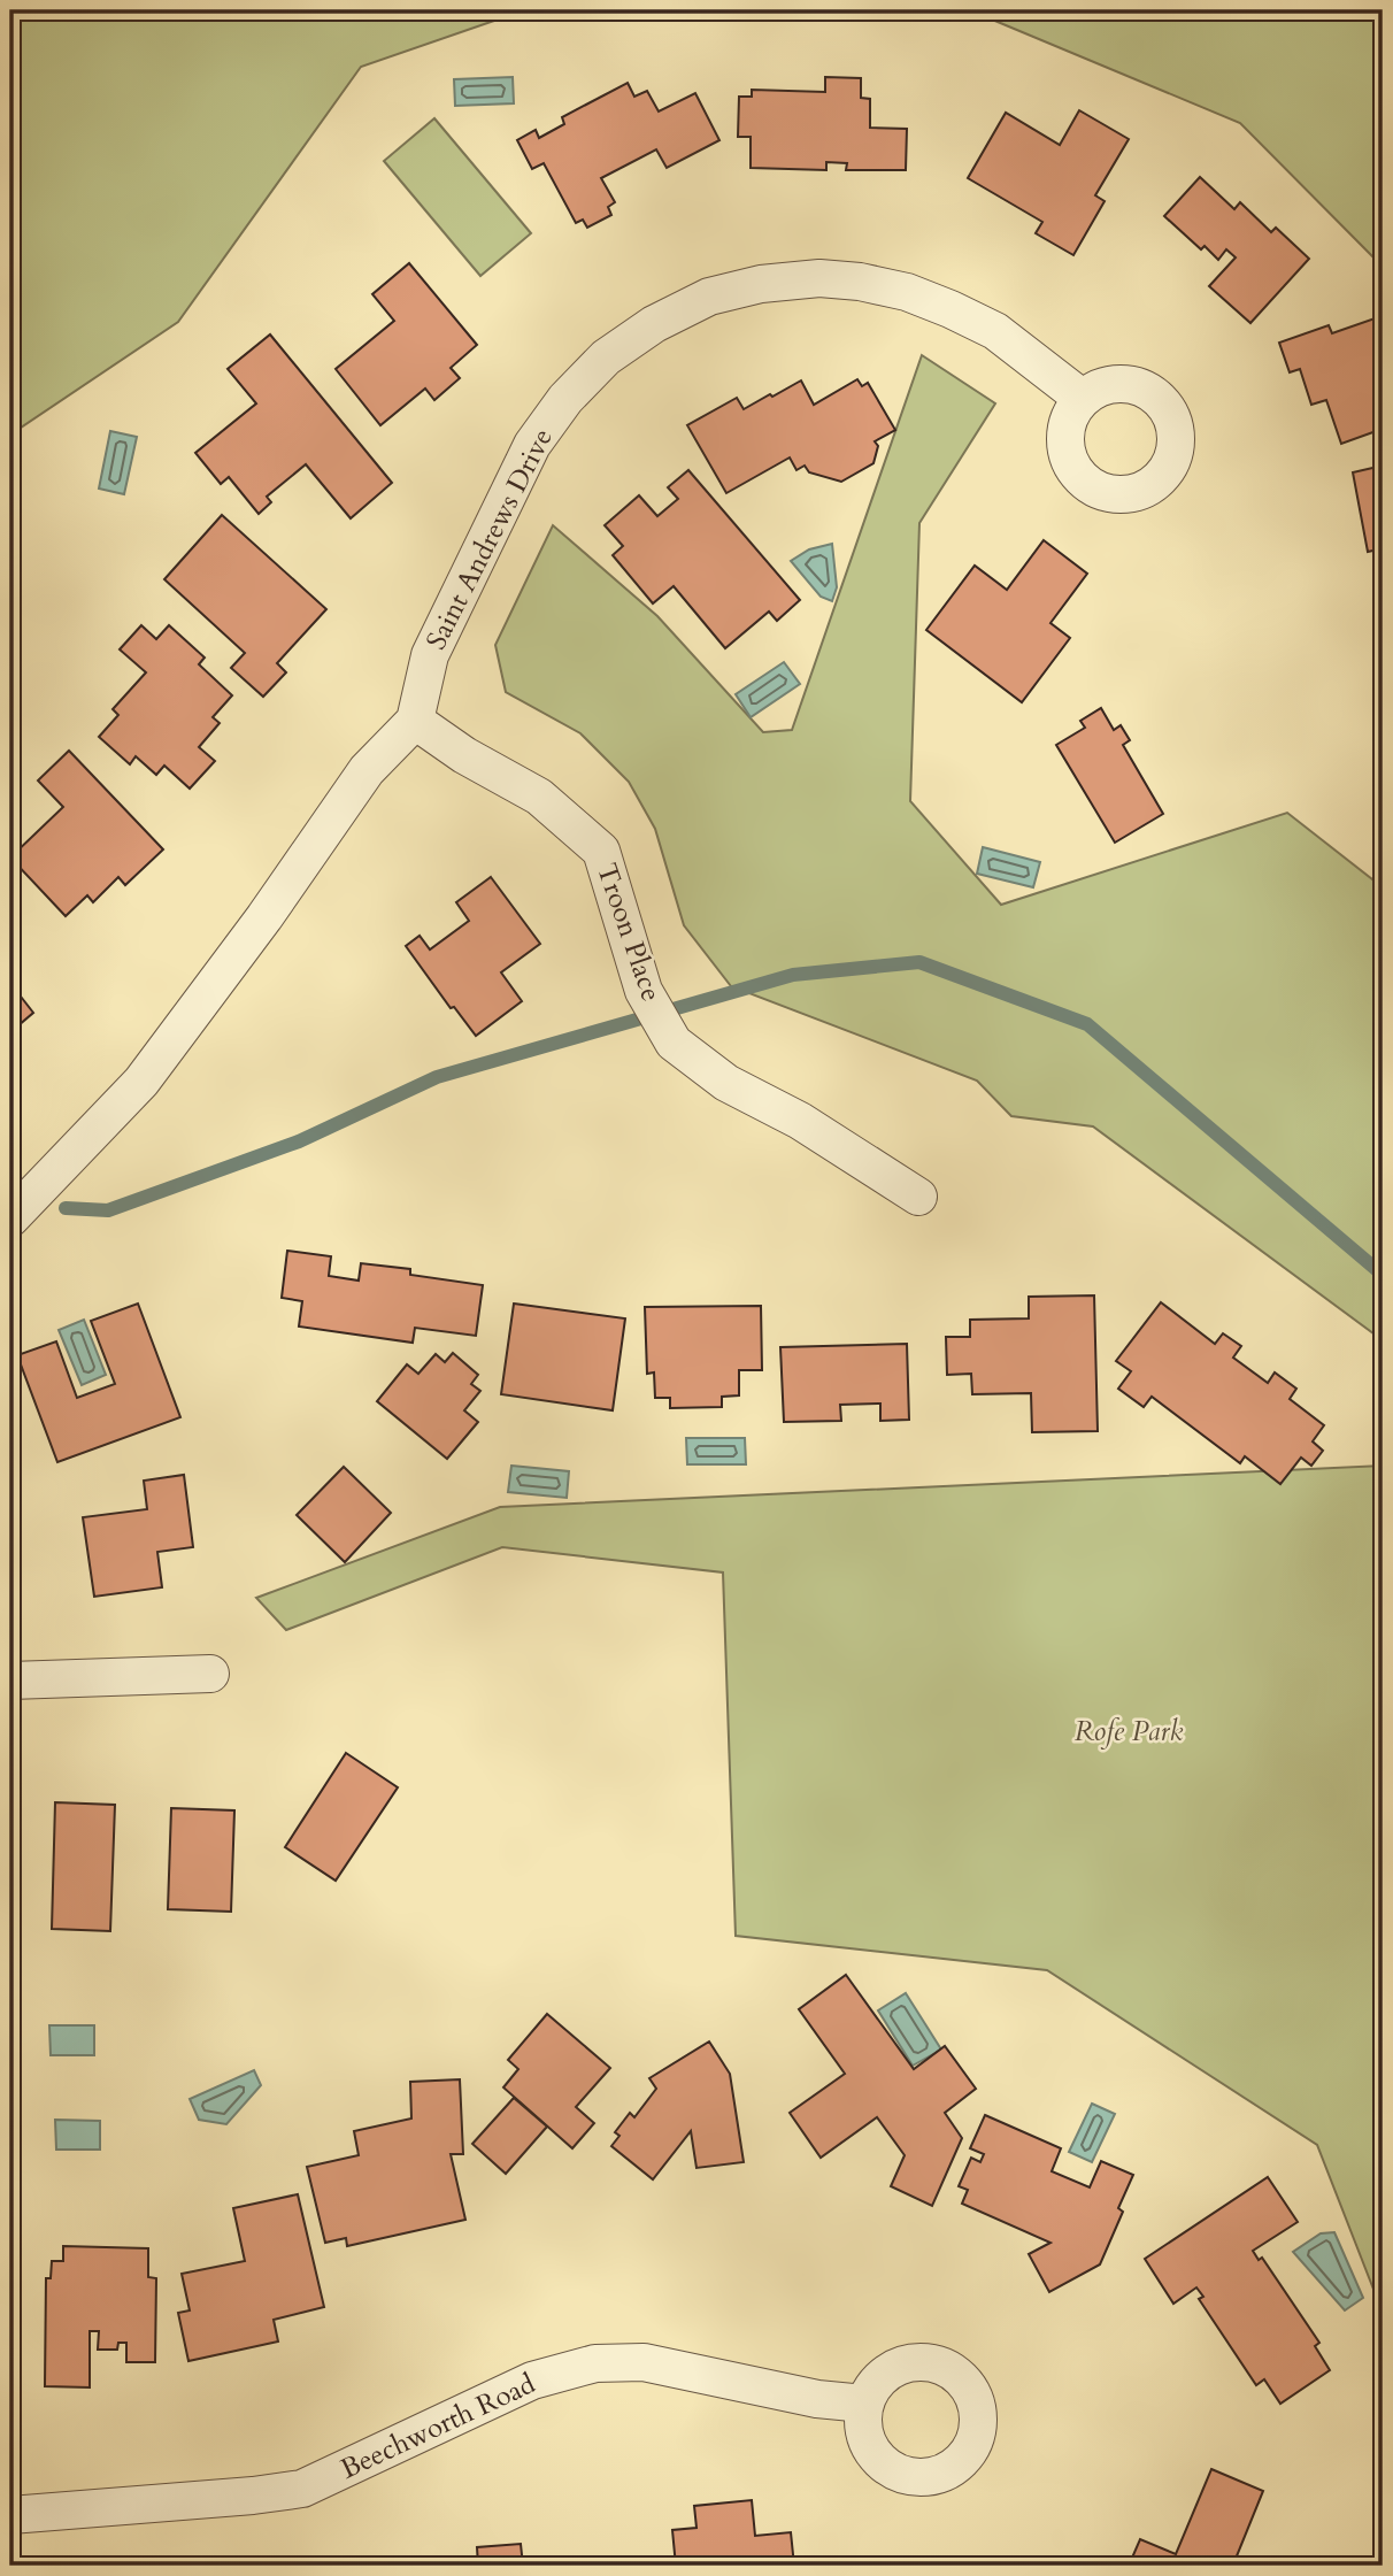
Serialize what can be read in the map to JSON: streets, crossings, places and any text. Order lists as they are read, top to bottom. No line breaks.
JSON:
{"streets":{"street":["Saint Andrews Drive","Troon Place","Beechworth Road"]},"crossings":[["Saint Andrews Drive","Troon Place"]],"parks":["Rofe Park"]}
